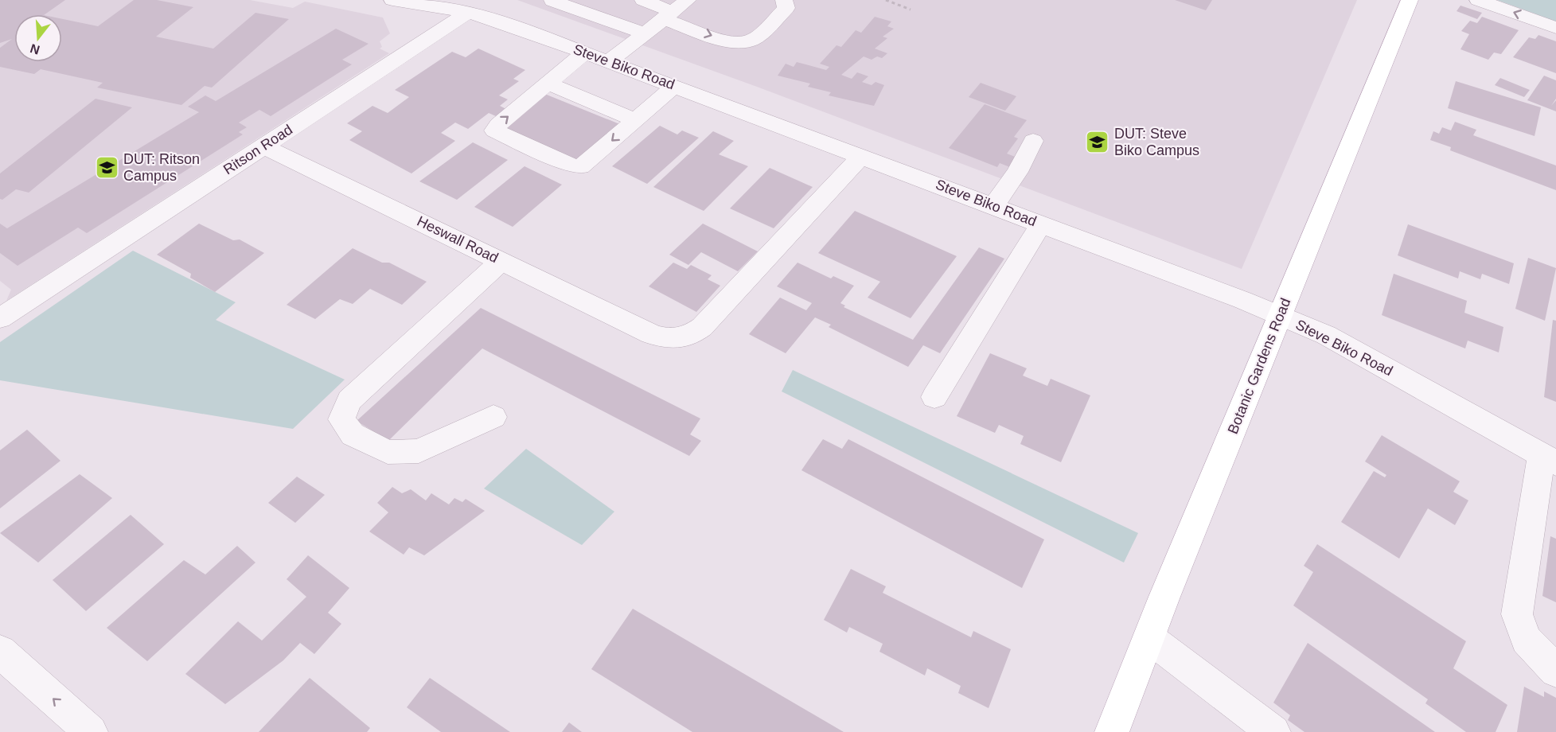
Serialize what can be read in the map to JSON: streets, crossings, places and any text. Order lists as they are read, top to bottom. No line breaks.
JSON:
{"streets":{"main road":["Botanic Gardens Road"],"street":["Steve Biko Road","Ritson Road","Heswall Road"]},"crossings":[["Steve Biko Road","Ritson Road"],["Steve Biko Road","Heswall Road"],["Steve Biko Road","Botanic Gardens Road"],["Ritson Road","Heswall Road"]],"places":{"school or university":["DUT: Steve Biko Campus","DUT: Ritson Campus"]},"north":"bottom"}
